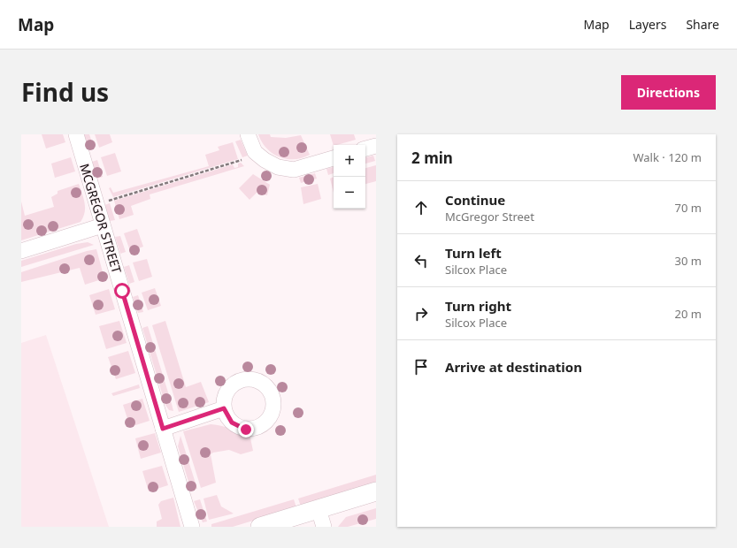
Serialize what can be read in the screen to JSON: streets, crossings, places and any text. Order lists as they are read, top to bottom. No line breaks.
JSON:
{"streets":{"street":["MCGREGOR STREET"]},"page":{"header":"Map","nav":["Map","Layers","Share"],"title":"Find us","buttons":"Directions","heading":["2 min","Walk · 120 m"],"map_buttons":["+","−"],"list":[["Continue","McGregor Street","70 m"],["Turn left","Silcox Place","30 m"],["Turn right","Silcox Place","20 m"],"Arrive at destination"]}}
